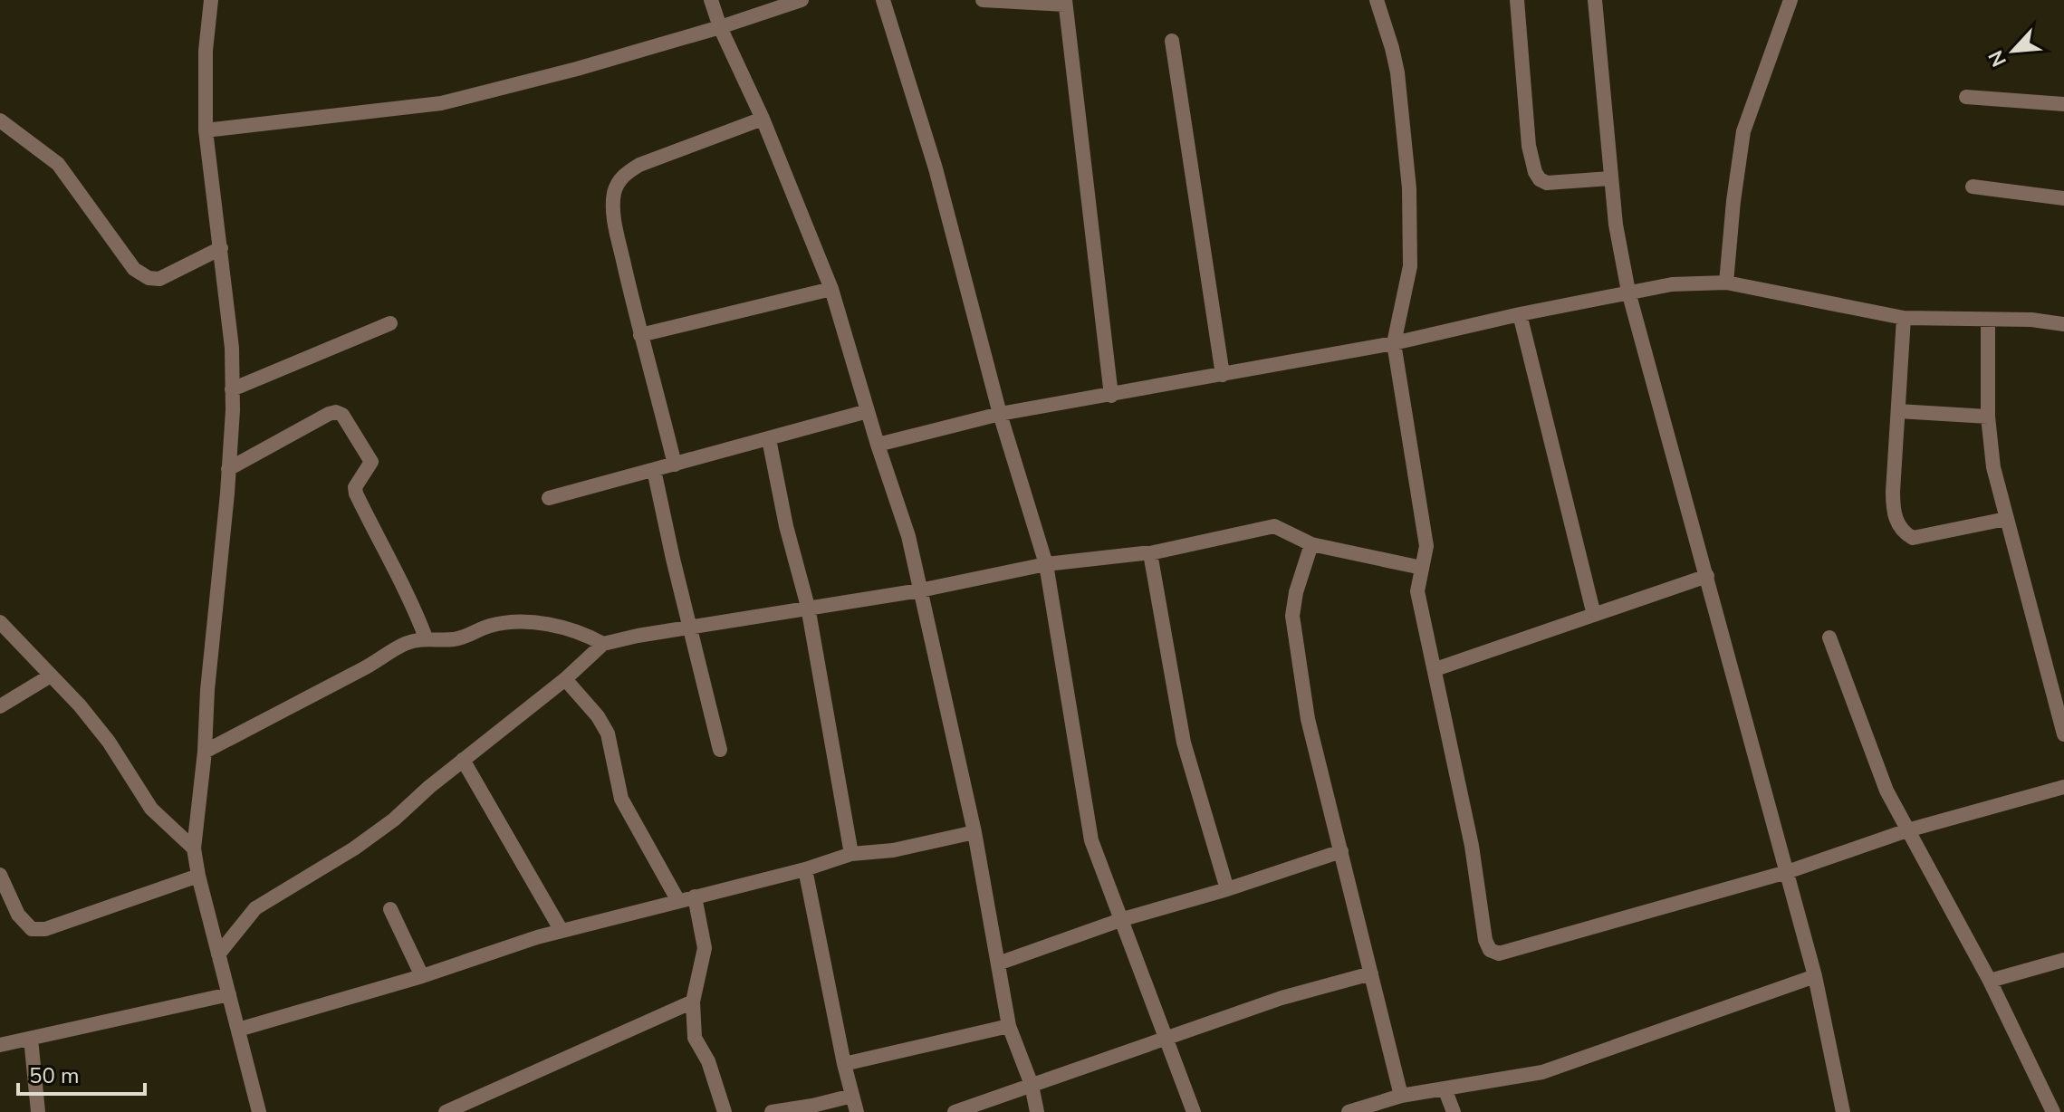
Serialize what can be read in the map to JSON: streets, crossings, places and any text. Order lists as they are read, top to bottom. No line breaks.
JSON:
{"scale_bar":"50 m","north":"bottom left"}
